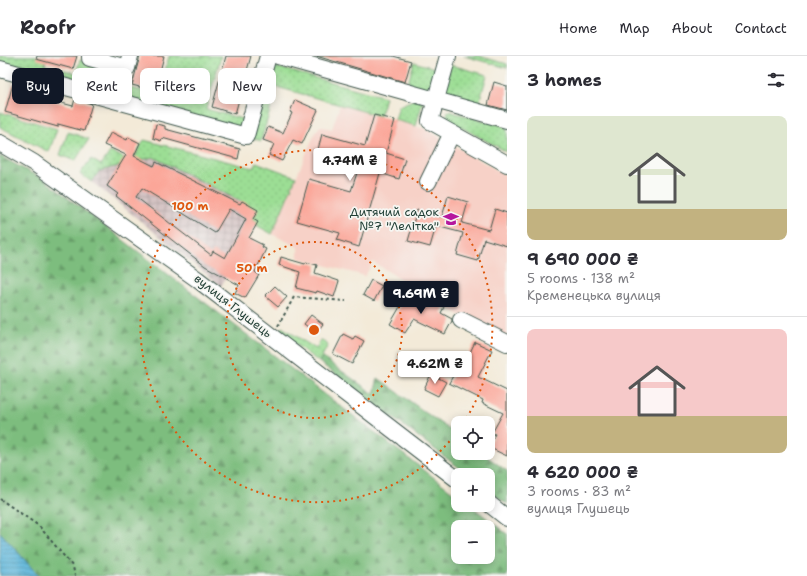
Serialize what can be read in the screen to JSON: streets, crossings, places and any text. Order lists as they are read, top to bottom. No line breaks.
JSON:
{"streets":{"street":["вулиця Глушець"]},"places":{"school or university":["Дитячий садок №7 \"Лелітка\""]},"page":{"header":"Roofr","nav":["Home","Map","About","Contact"],"heading":"3 homes","chip":["Buy","Rent","Filters","New"],"list":[{"name":"9 690 000 ₴","note":"5 rooms · 138 m² · Кременецька вулиця"},{"name":"4 620 000 ₴","note":"3 rooms · 83 m² · вулиця Глушець"}],"price":["4.74M ₴","9.69M ₴","4.62M ₴"],"map_buttons":["+","−"]},"rings":["100 m","50 m"]}
